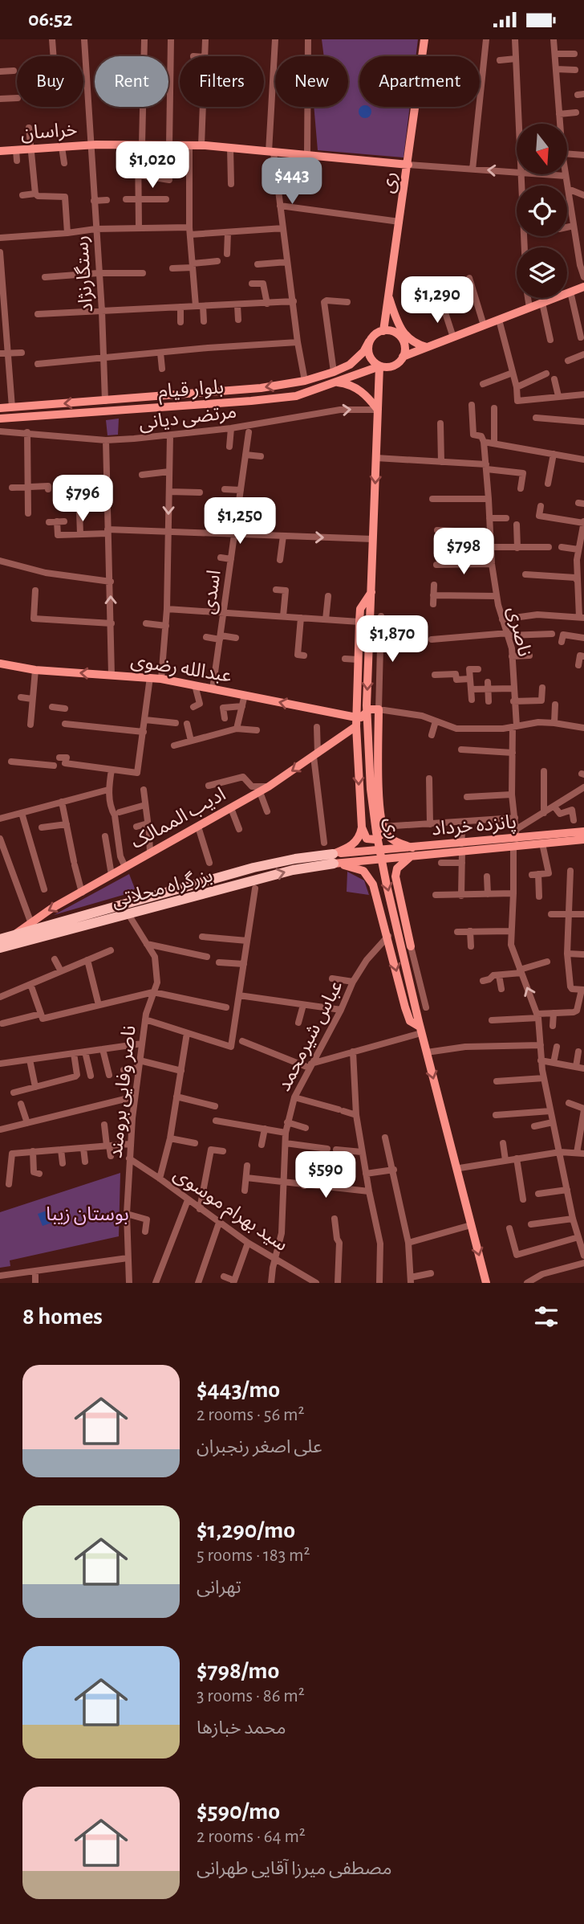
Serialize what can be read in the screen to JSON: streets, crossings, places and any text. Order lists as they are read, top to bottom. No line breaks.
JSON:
{"streets":{"highway":["بزرگراه محلاتی"],"main road":["خراسان","ری","بلوار قیام","عبدالله رضوی","ادیب الممالک","پانزده خرداد"],"street":["رستگارنژاد","مرتضی دیانی","اسدی","ناصری","عباس شیرمحمد","ناصر وفایی برومند","سید بهرام موسوی"]},"crossings":[["خراسان","ری"],["خراسان","رستگارنژاد"],["ری","بلوار قیام"],["ری","مرتضی دیانی"],["رستگارنژاد","بلوار قیام"],["اسدی","عبدالله رضوی"],["ناصری","پانزده خرداد"],["عبدالله رضوی","ادیب الممالک"],["ادیب الممالک","بزرگراه محلاتی"],["پانزده خرداد","بزرگراه محلاتی"],["بزرگراه محلاتی","ناصر وفایی برومند"],["عباس شیرمحمد","سید بهرام موسوی"],["ناصر وفایی برومند","سید بهرام موسوی"]],"one_way":["مرتضی دیانی","عبدالله رضوی"],"parks":["بوستان زیبا"],"north":"bottom","page":{"status":"06:52","chip":["Buy","Rent","Filters","New","Apartment"],"price":["$1,020","$443","$1,290","$796","$1,250","$798","$1,870","$590"],"heading":"8 homes","list":[{"name":"$443/mo","note":"2 rooms · 56 m² · علی اصغر رنجبران"},{"name":"$1,290/mo","note":"5 rooms · 183 m² · تهرانی"},{"name":"$798/mo","note":"3 rooms · 86 m² · محمد خبازها"},{"name":"$590/mo","note":"2 rooms · 64 m² · مصطفی میرزا آقایی طهرانی"}]}}
